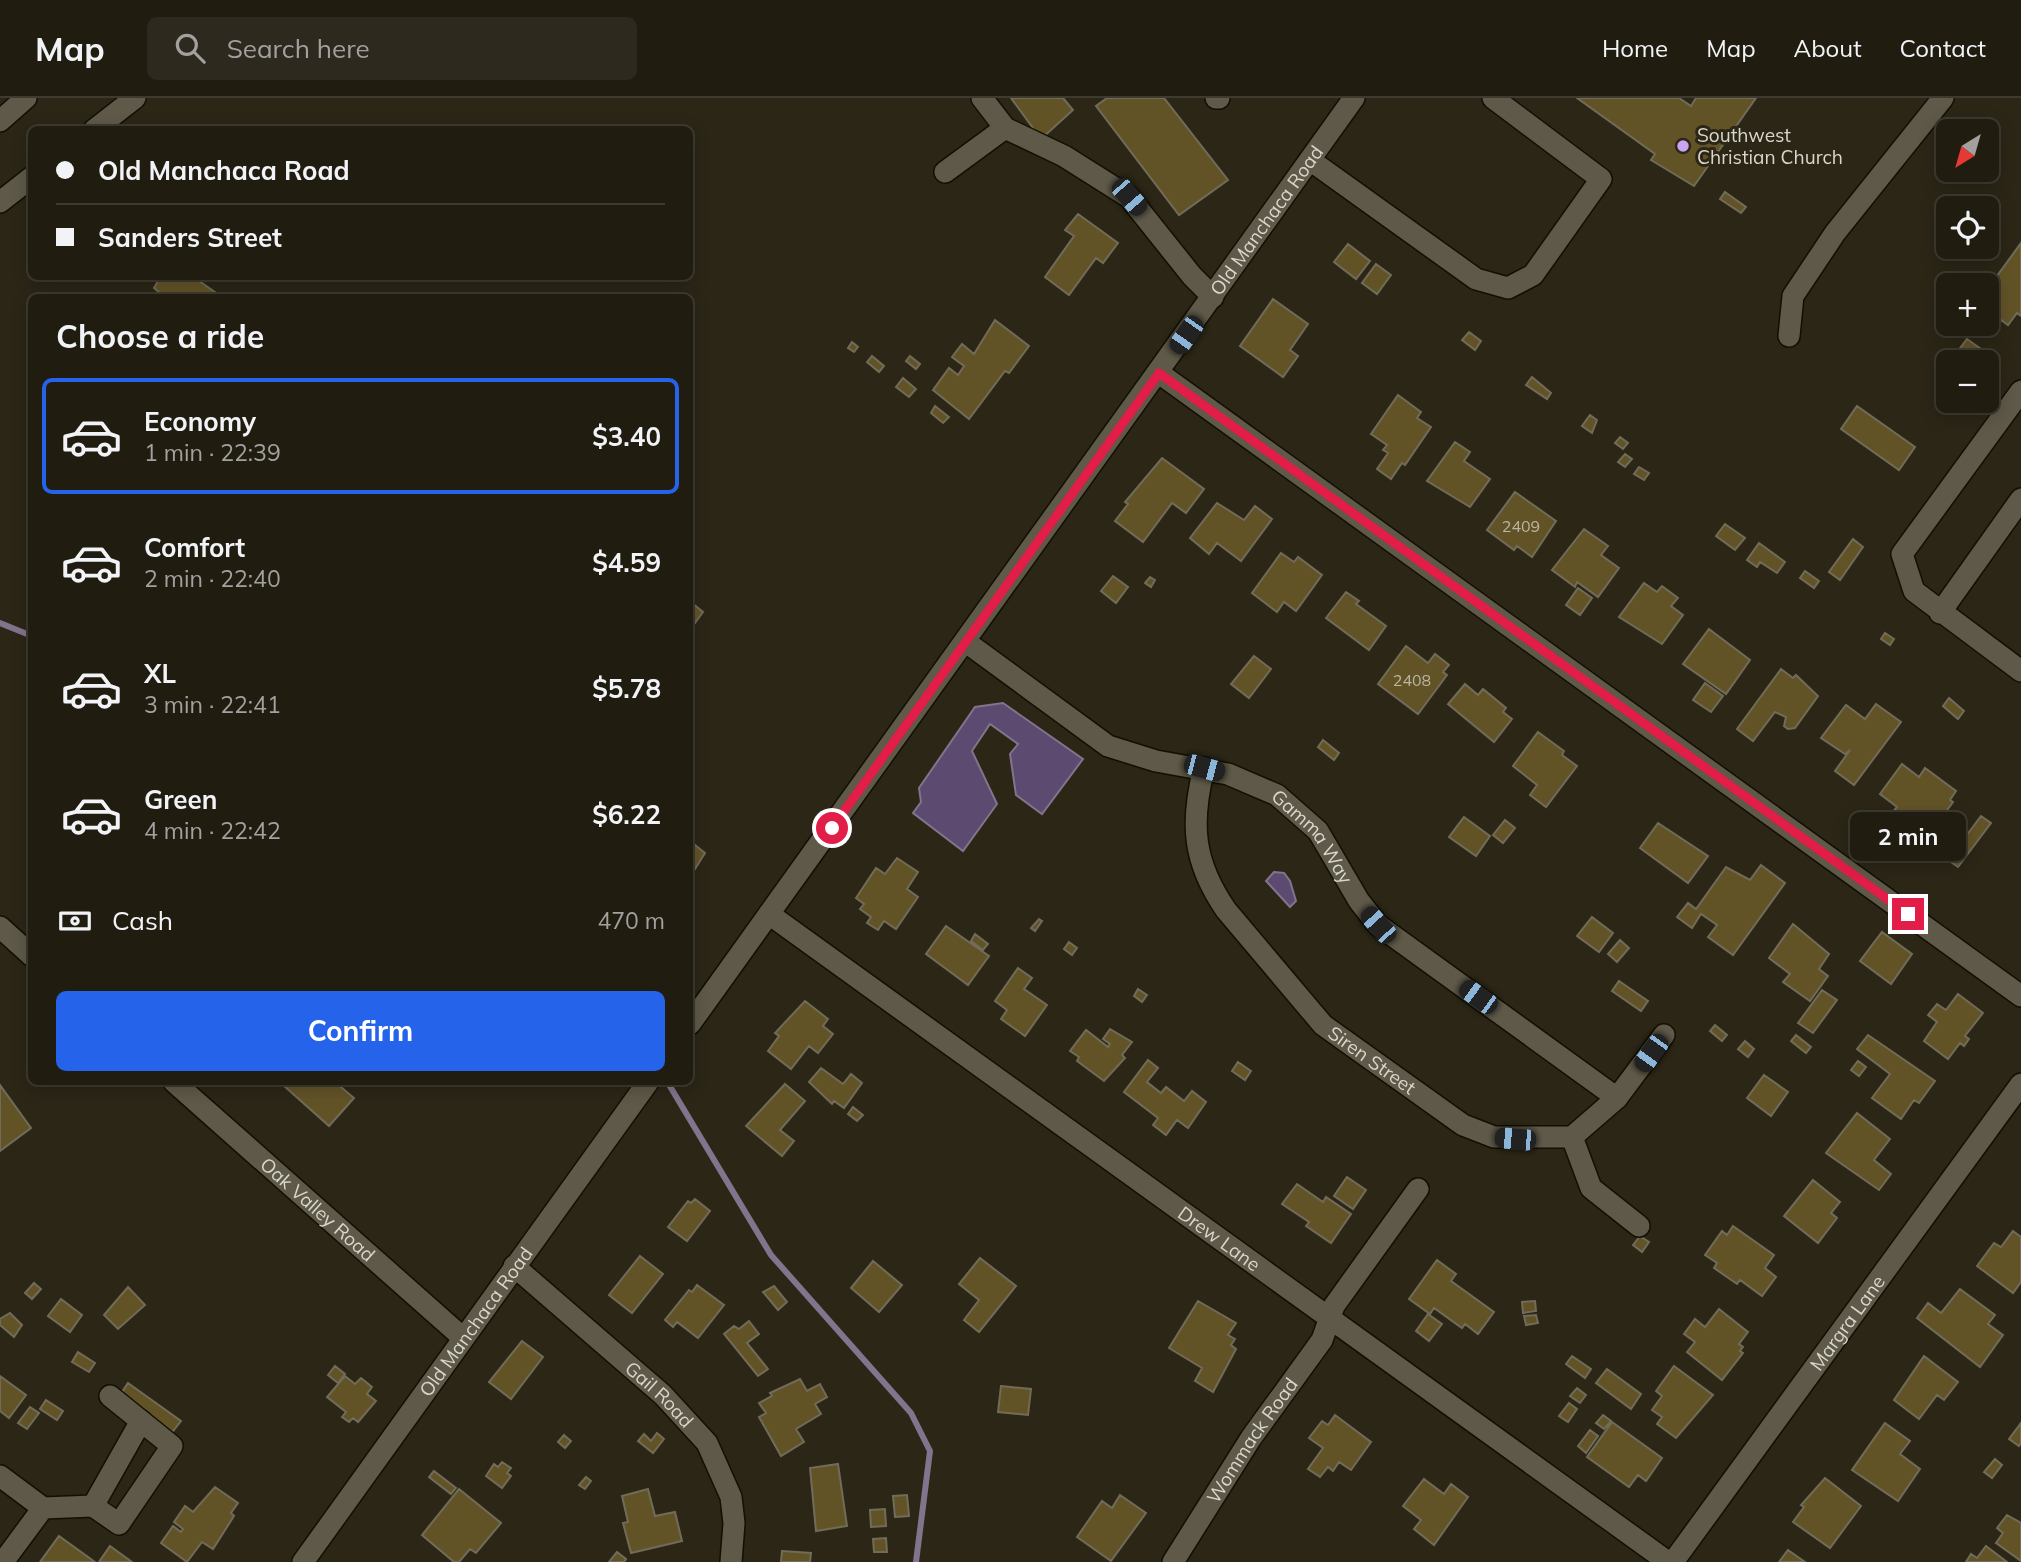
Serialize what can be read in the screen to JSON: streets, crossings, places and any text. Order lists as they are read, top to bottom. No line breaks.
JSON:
{"streets":{"street":["Old Manchaca Road","Gamma Way","Siren Street","Oak Valley Road","Drew Lane","Margra Lane","Gail Road","Wommack Road"]},"crossings":[["Old Manchaca Road","Gamma Way"],["Old Manchaca Road","Oak Valley Road"],["Old Manchaca Road","Drew Lane"],["Old Manchaca Road","Gail Road"],["Gamma Way","Siren Street"],["Drew Lane","Margra Lane"],["Drew Lane","Wommack Road"]],"places":["Southwest Christian Church"],"house_numbers":["2409","2408"],"north":"bottom left","page":{"header":"Map","search":"Search here","nav":["Home","Map","About","Contact"],"map_buttons":["+","−"],"banner":["Old Manchaca Road","Sanders Street"],"heading":"Choose a ride","list":[{"name":"Economy","note":"1 min · 22:39","value":"$3.40"},{"name":"Comfort","note":"2 min · 22:40","value":"$4.59"},{"name":"XL","note":"3 min · 22:41","value":"$5.78"},{"name":"Green","note":"4 min · 22:42","value":"$6.22"}],"bubble":"2 min","pay":["Cash","470 m"],"buttons":"Confirm"}}
